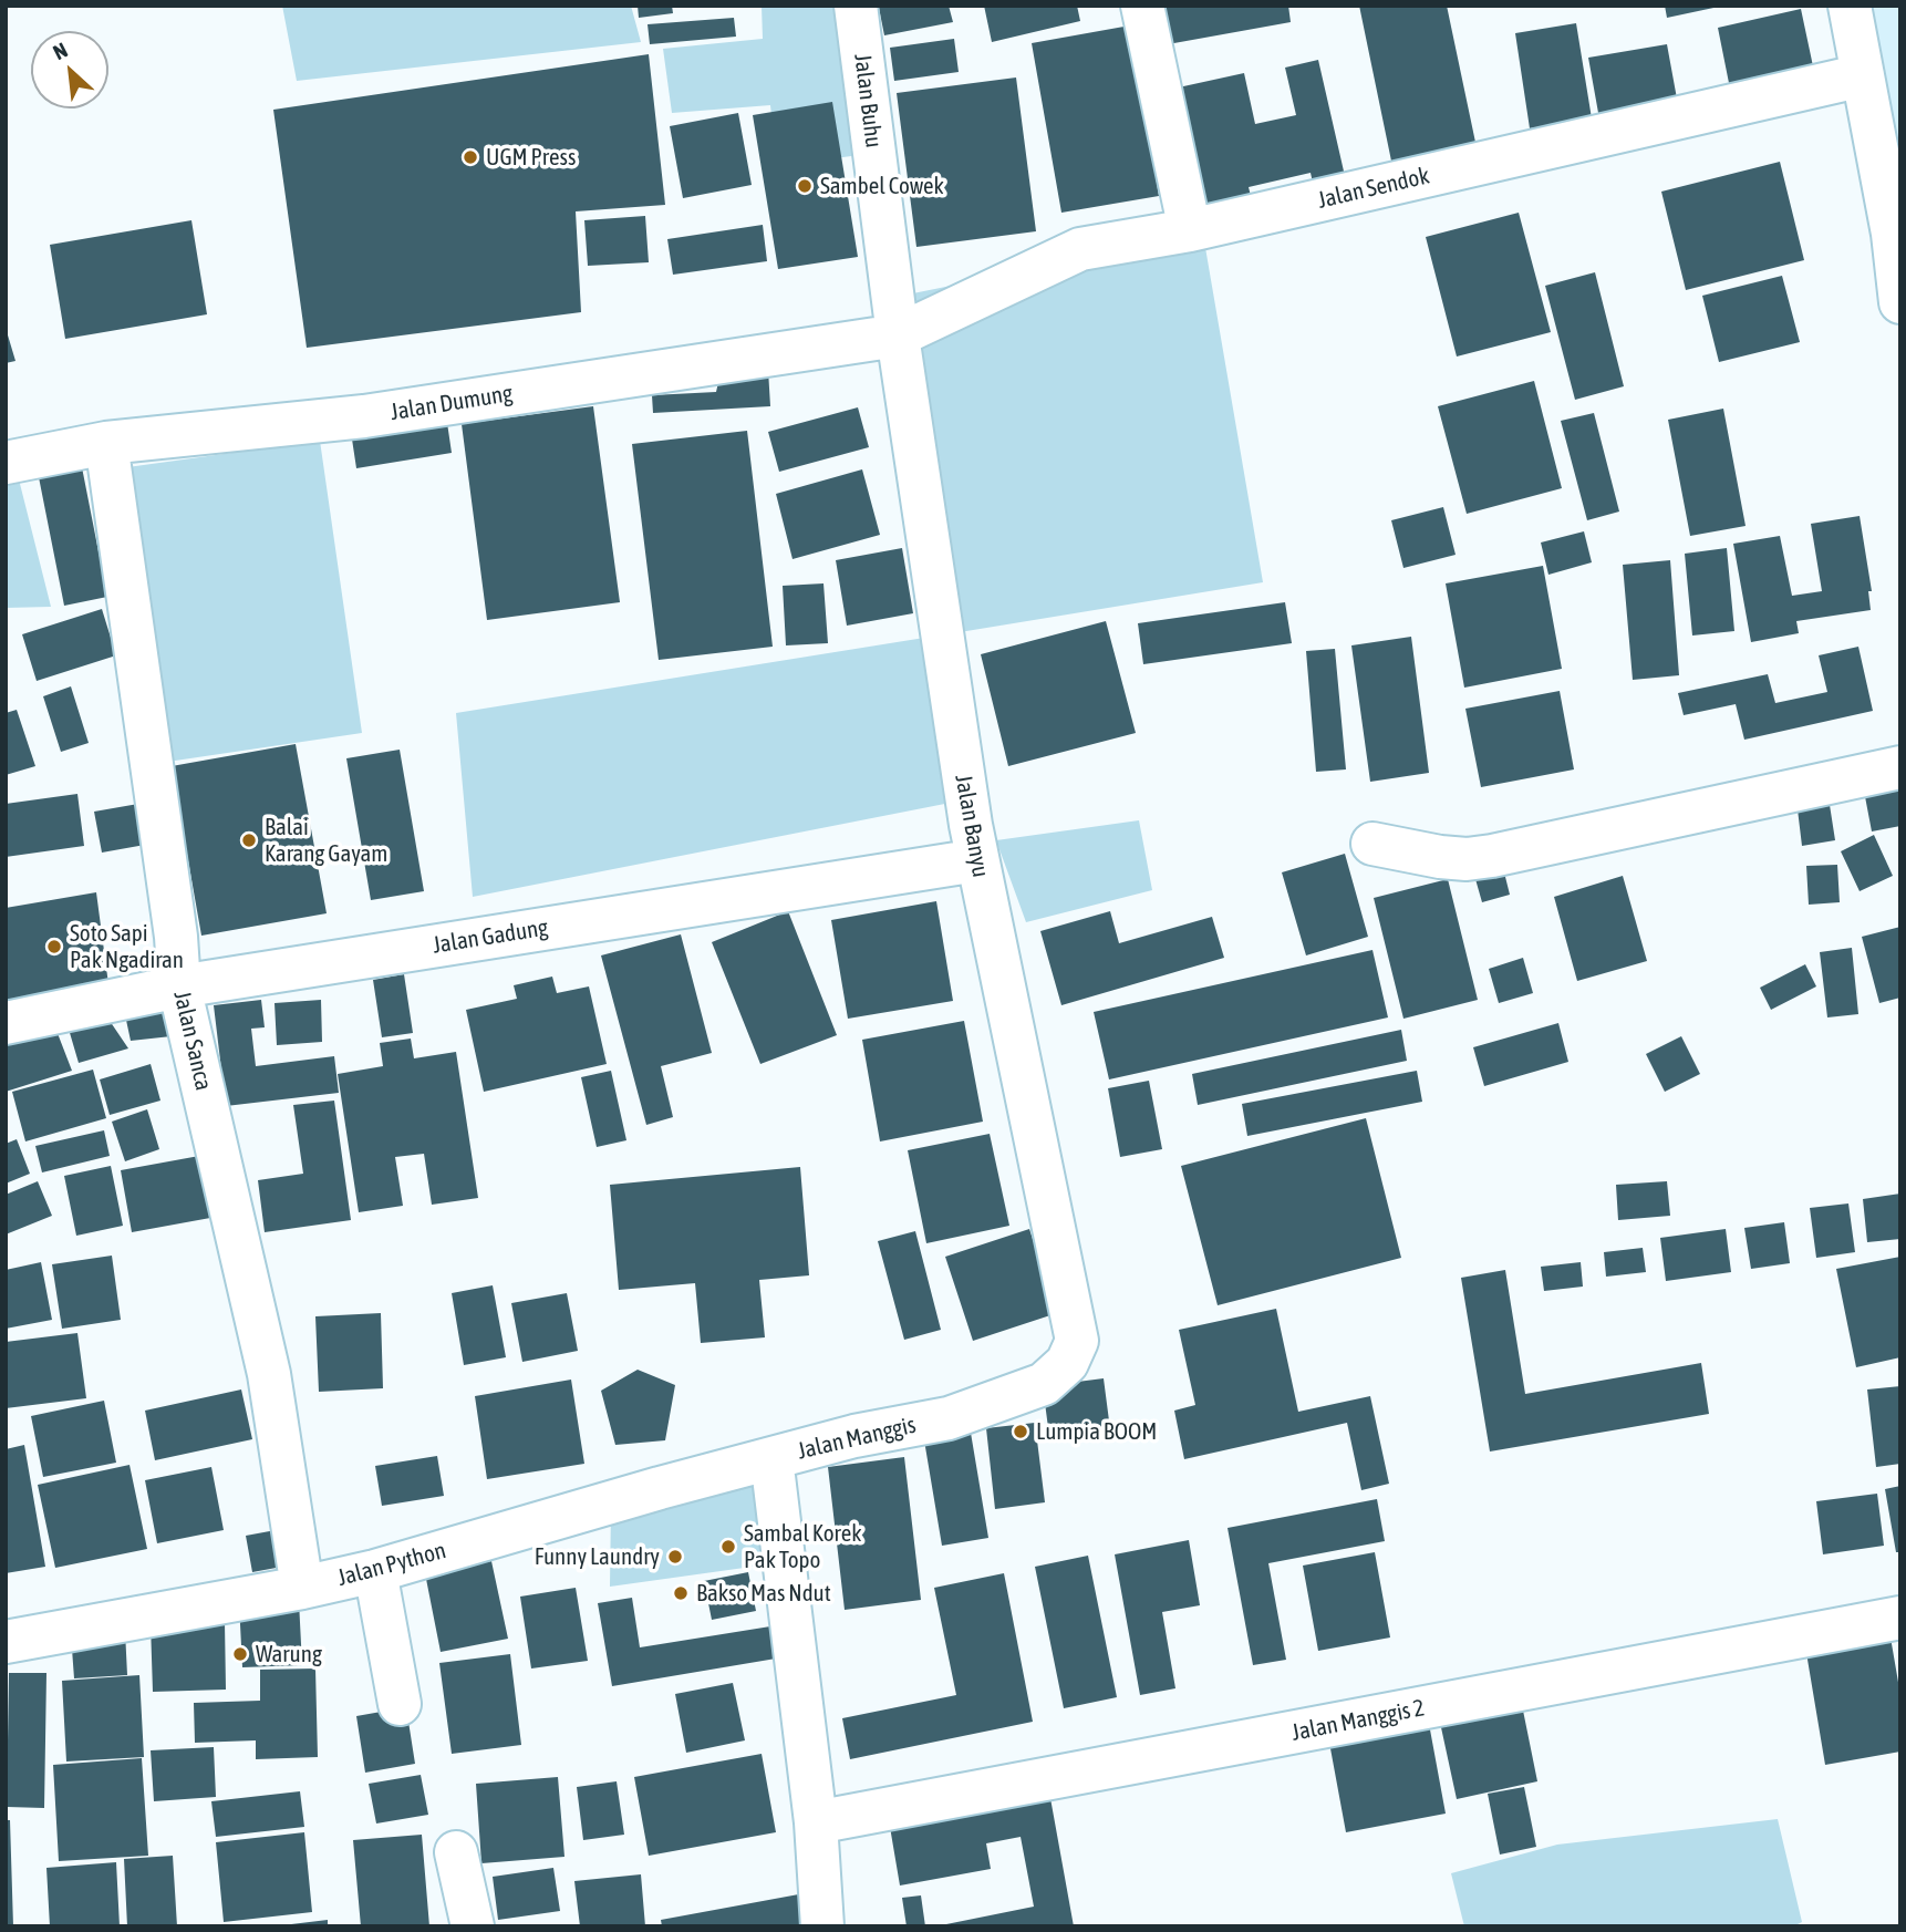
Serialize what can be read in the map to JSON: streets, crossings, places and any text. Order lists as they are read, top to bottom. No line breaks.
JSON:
{"streets":{"street":["Jalan Buhu","Jalan Sendok","Jalan Dumung","Jalan Banyu","Jalan Gadung","Jalan Sanca","Jalan Manggis","Jalan Python","Jalan Manggis 2"]},"crossings":[["Jalan Buhu","Jalan Sendok"],["Jalan Buhu","Jalan Dumung"],["Jalan Buhu","Jalan Banyu"],["Jalan Sendok","Jalan Dumung"],["Jalan Sendok","Jalan Banyu"],["Jalan Dumung","Jalan Banyu"],["Jalan Dumung","Jalan Sanca"],["Jalan Banyu","Jalan Gadung"],["Jalan Banyu","Jalan Manggis"],["Jalan Gadung","Jalan Sanca"],["Jalan Sanca","Jalan Python"],["Jalan Manggis","Jalan Python"],["Jalan Manggis","Jalan Manggis 2"]],"places":["UGM Press","Sambel Cowek","Balai Karang Gayam","Soto Sapi Pak Ngadiran","Lumpia BOOM","Sambal Korek Pak Topo","Funny Laundry","Bakso Mas Ndut","Warung"],"north":"top left"}
